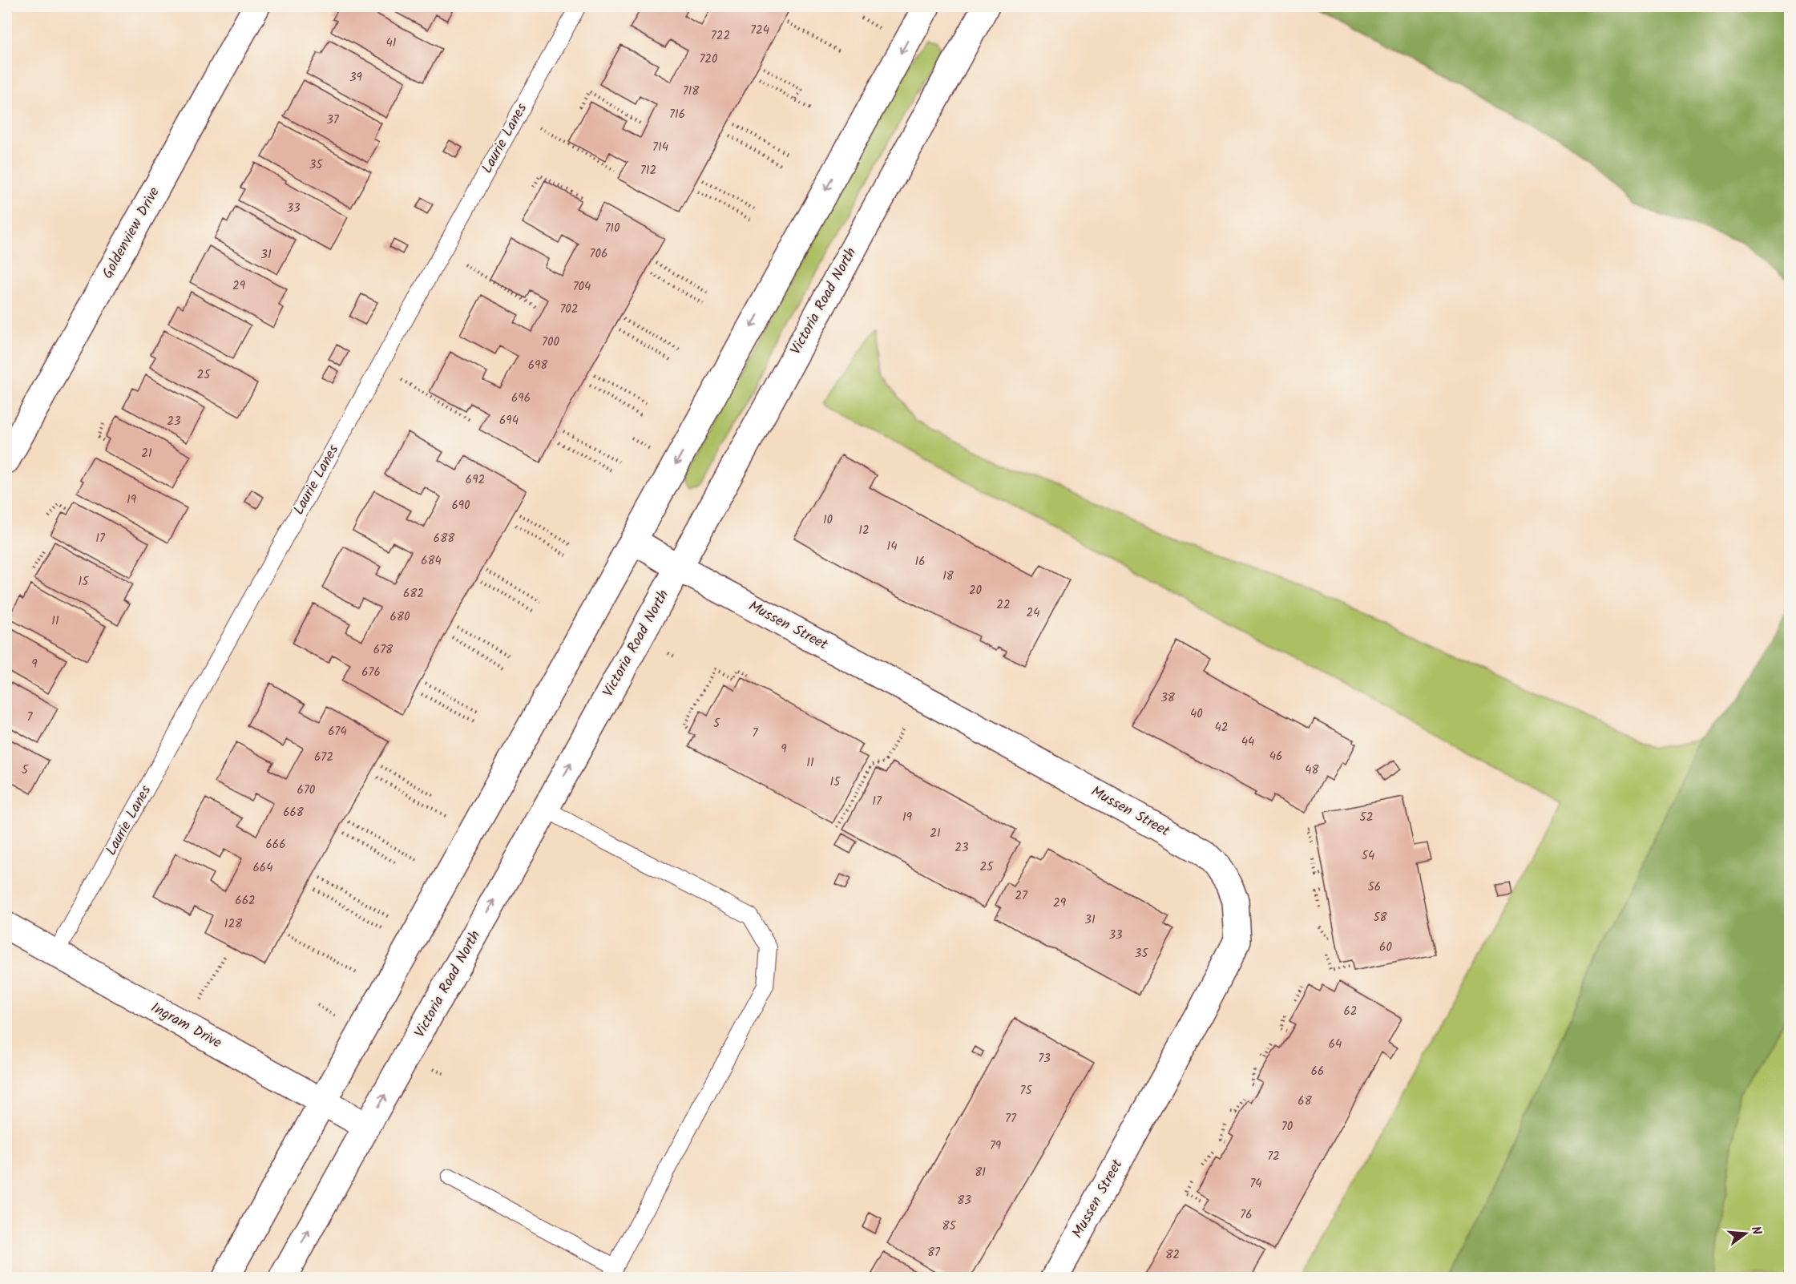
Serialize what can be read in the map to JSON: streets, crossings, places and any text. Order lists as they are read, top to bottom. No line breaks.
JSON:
{"streets":{"main road":["Goldenview Drive","Victoria Road North","Mussen Street","Ingram Drive"],"lane":["Laurie Lanes"]},"crossings":[["Laurie Lanes","Ingram Drive"],["Victoria Road North","Mussen Street"],["Victoria Road North","Ingram Drive"]],"house_numbers":["724","722","41","720","39","718","716","37","714","35","712","33","710","706","31","29","704","702","700","698","25","696","694","23","21","692","19","690","10","12","17","688","14","684","16","18","15","20","682","22","24","680","11","678","9","676","38","40","7","5","42","674","7","44","9","46","672","11","5","48","15","670","17","668","19","52","21","666","23","54","25","664","56","27","662","29","58","31","128","33","60","35","62","64","73","66","75","68","77","70","79","72","81","74","83","76","85","87","82"],"north":"right"}
